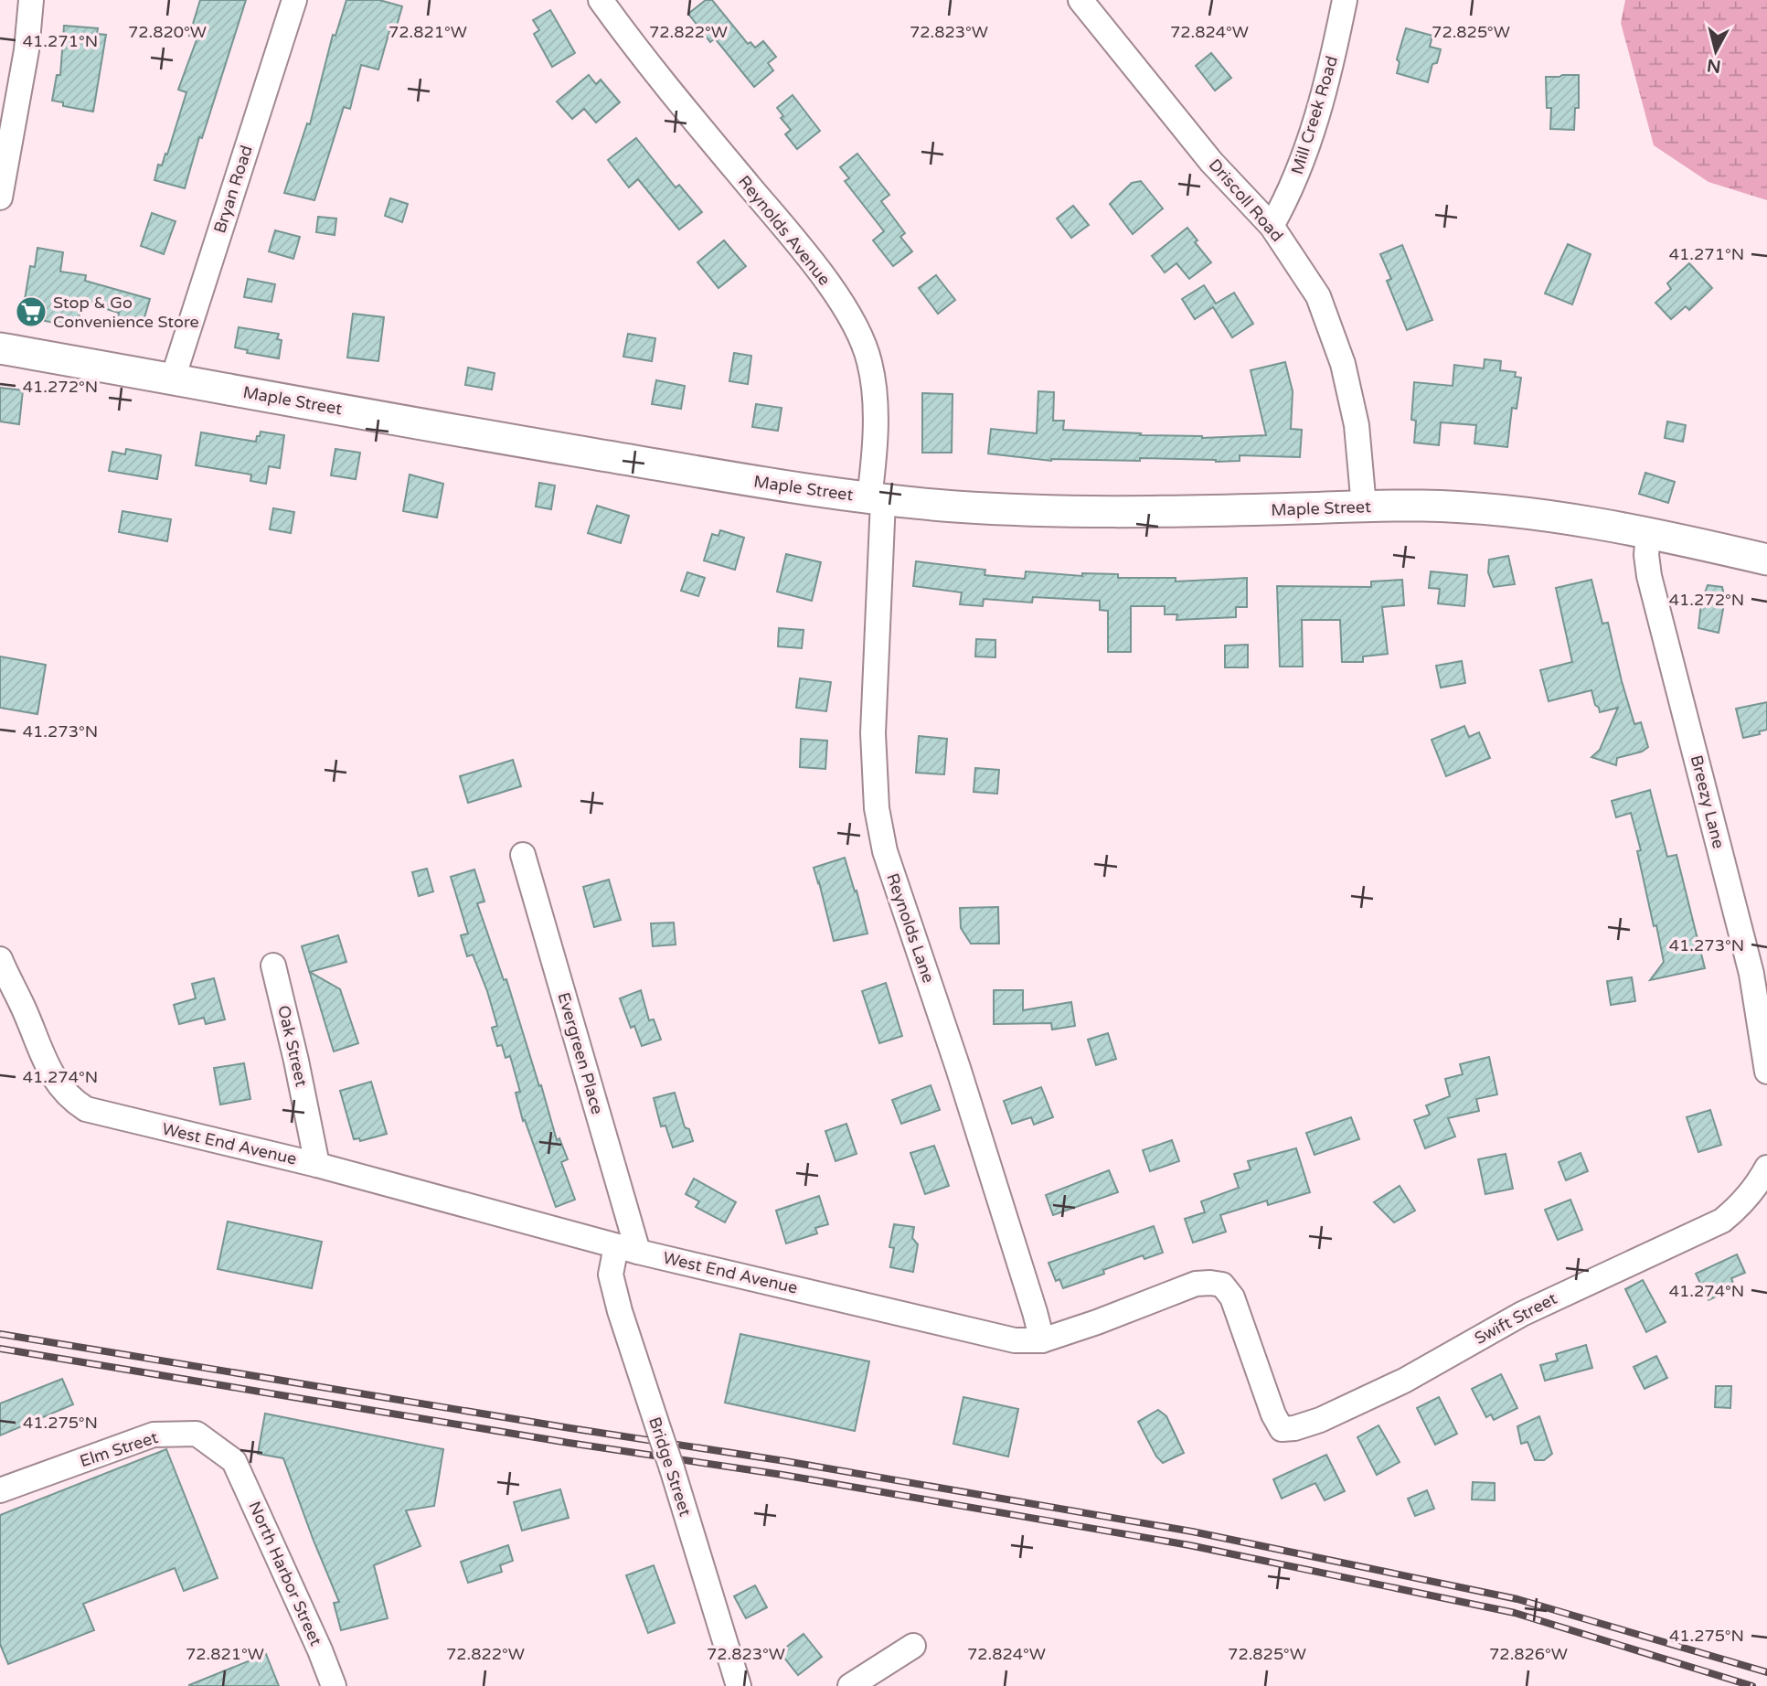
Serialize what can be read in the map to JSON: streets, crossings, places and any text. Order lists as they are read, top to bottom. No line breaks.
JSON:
{"streets":{"street":["Mill Creek Road","Bryan Road","Driscoll Road","Reynolds Avenue","Maple Street","Breezy Lane","Reynolds Lane","Oak Street","Evergreen Place","West End Avenue","Swift Street","Elm Street","Bridge Street","North Harbor Street"]},"crossings":[["Mill Creek Road","Driscoll Road"],["Bryan Road","Maple Street"],["Driscoll Road","Maple Street"],["Reynolds Avenue","Maple Street"],["Reynolds Avenue","Reynolds Lane"],["Maple Street","Breezy Lane"],["Maple Street","Reynolds Lane"],["Reynolds Lane","West End Avenue"],["Oak Street","West End Avenue"],["Evergreen Place","West End Avenue"],["Evergreen Place","Bridge Street"],["West End Avenue","Swift Street"],["West End Avenue","Bridge Street"],["Elm Street","North Harbor Street"]],"places":{"supermarket":["Stop & Go Convenience Store"]},"north":"bottom","coordinates":["72.820°W","72.821°W","72.822°W","72.823°W","72.824°W","72.825°W","41.271°N","41.272°N","41.273°N","41.274°N","41.275°N","72.826°W"]}
